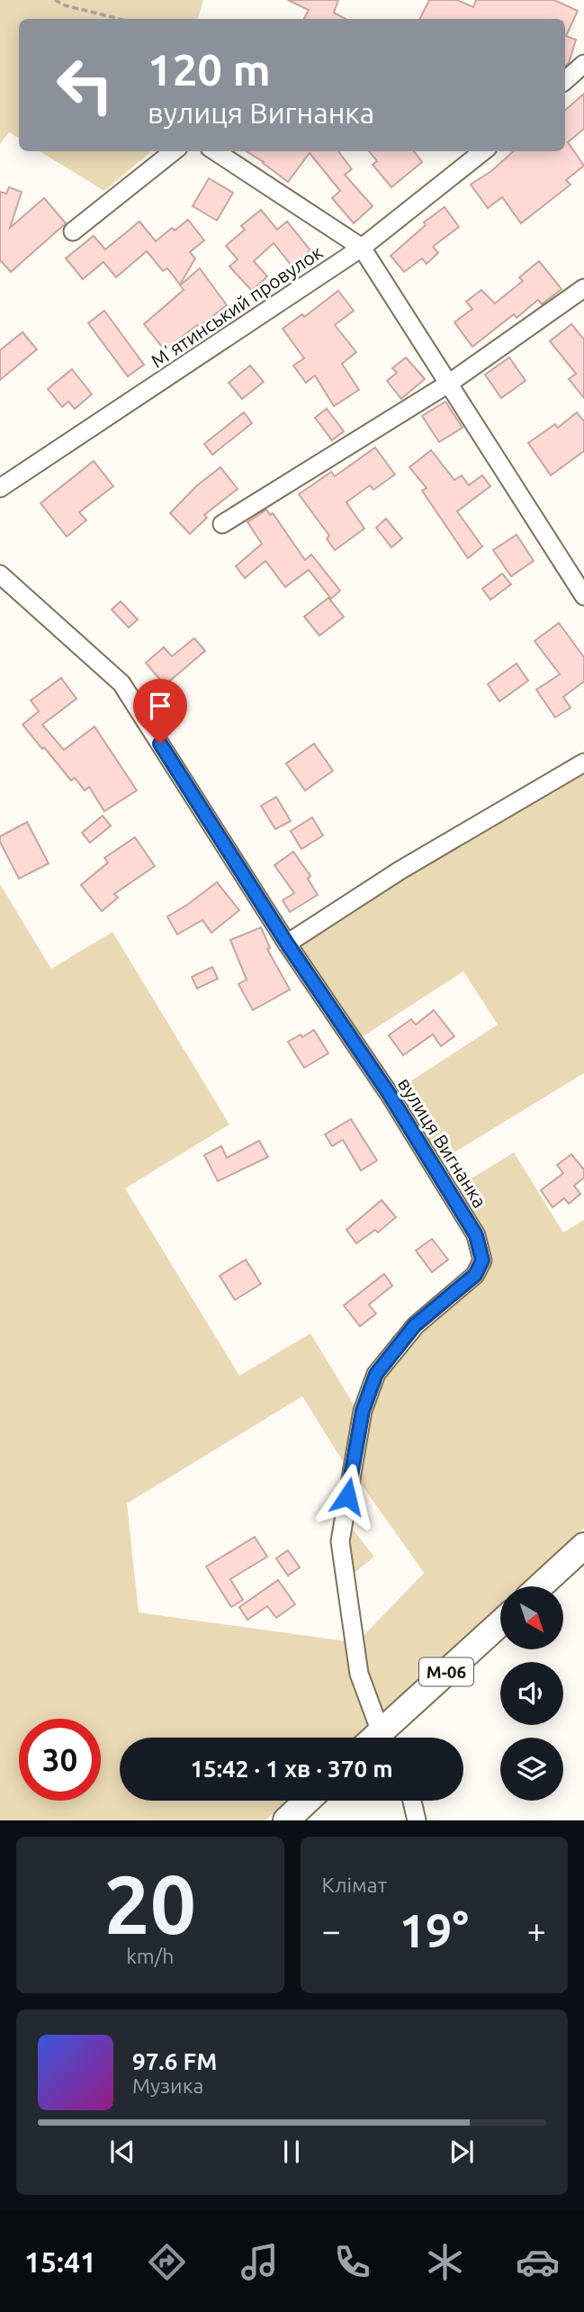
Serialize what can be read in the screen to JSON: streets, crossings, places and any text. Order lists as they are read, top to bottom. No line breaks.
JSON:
{"streets":{"highway":["М-06"],"street":["Мʼятинський провулок","вулиця Вигнанка"]},"north":"bottom right","page":{"turn":["120 m","вулиця Вигнанка"],"limit":"30","trip":"15:42 · 1 хв · 370 m","tile":[["20","km/h"],"Клімат"],"heat":["−","19°","+"],"song":["97.6 FM","Музика"],"tabs":"15:41"}}
